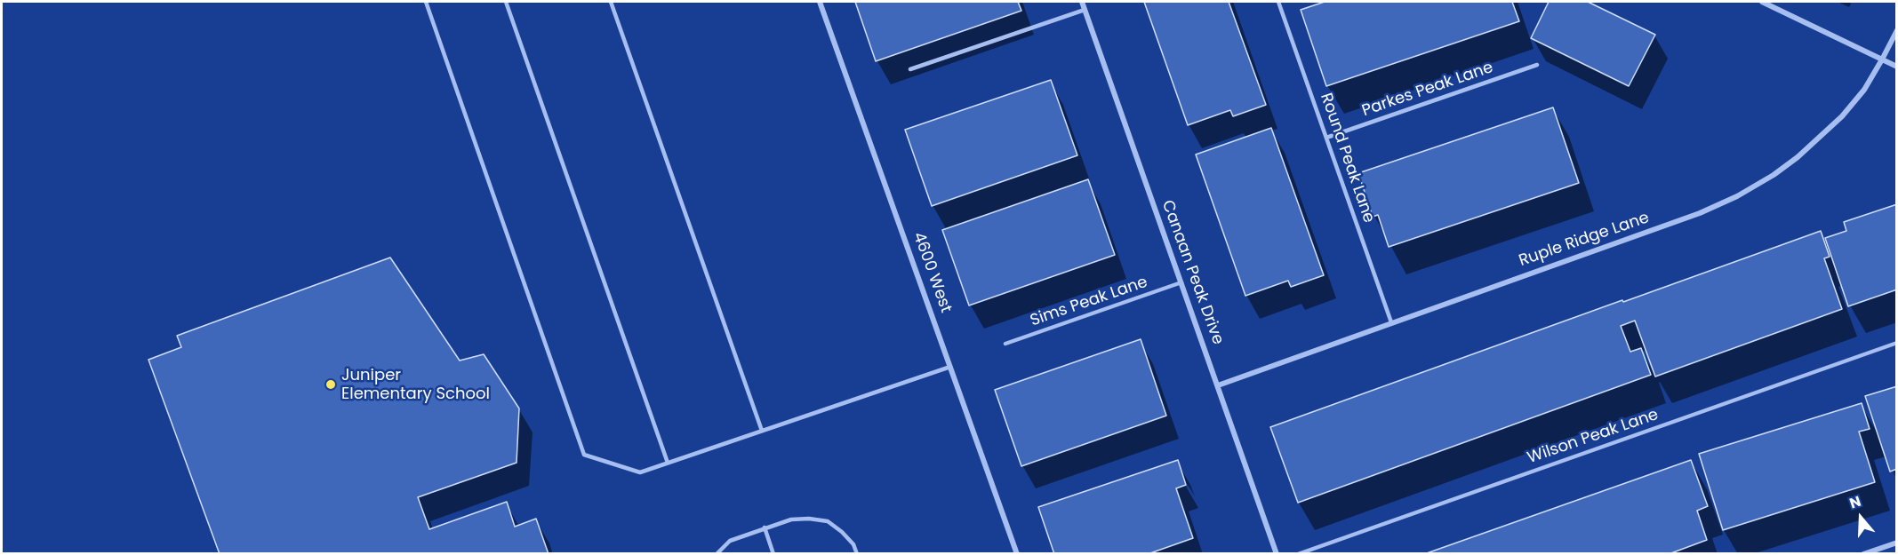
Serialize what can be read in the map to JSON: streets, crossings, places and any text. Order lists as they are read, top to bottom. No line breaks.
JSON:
{"streets":{"street":["Ruple Ridge Lane","4600 West","Canaan Peak Drive"],"lane":["Parkes Peak Lane","Round Peak Lane","Sims Peak Lane","Wilson Peak Lane"]},"crossings":[["Parkes Peak Lane","Round Peak Lane"],["Round Peak Lane","Ruple Ridge Lane"],["Ruple Ridge Lane","Canaan Peak Drive"],["Canaan Peak Drive","Sims Peak Lane"]],"places":["Juniper Elementary School"],"north":"top"}
